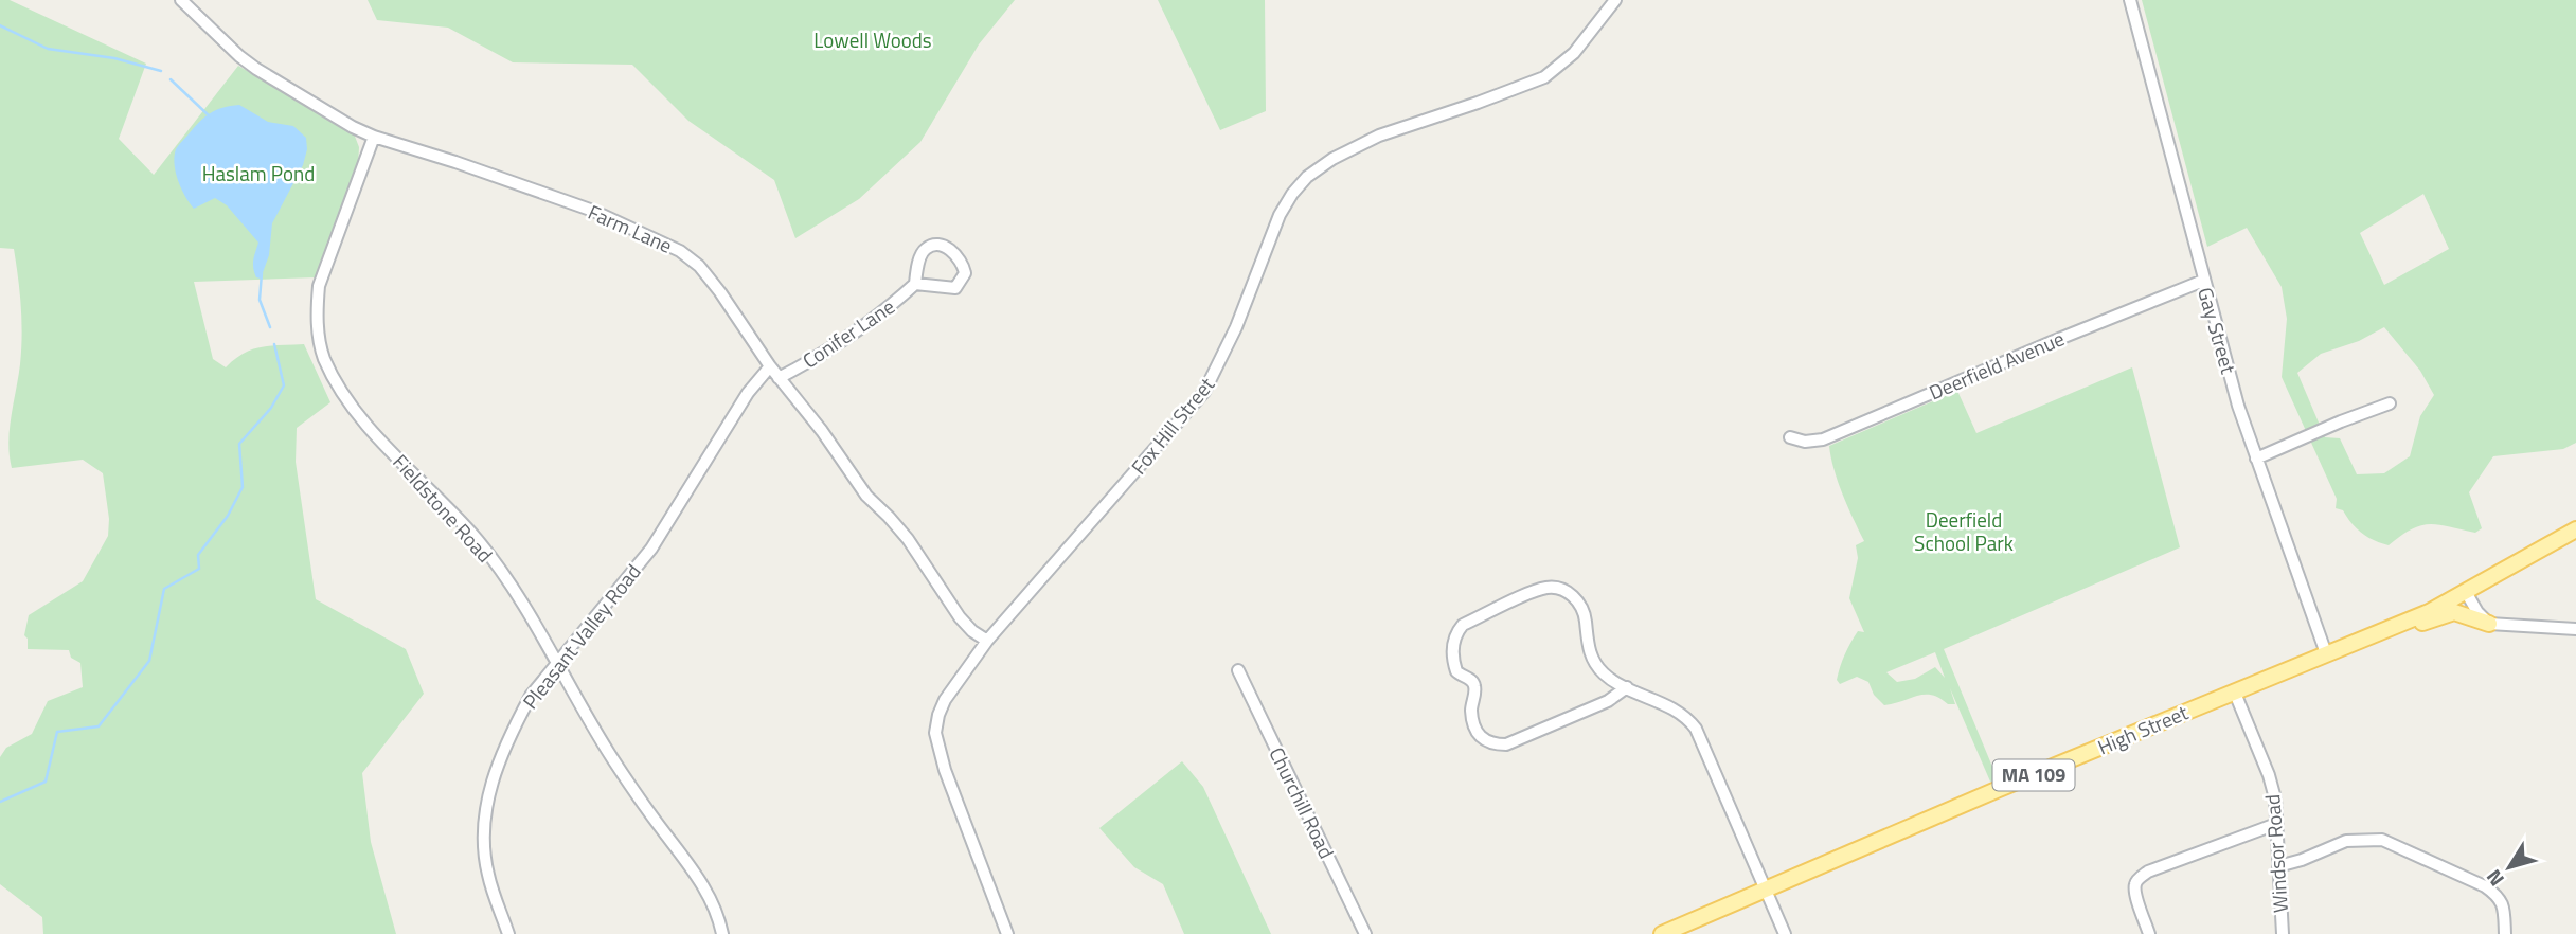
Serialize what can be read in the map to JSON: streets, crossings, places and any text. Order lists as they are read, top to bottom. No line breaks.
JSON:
{"streets":{"main road":["High Street","MA 109"],"street":["Farm Lane","Gay Street","Conifer Lane","Deerfield Avenue","Fox Hill Street","Fieldstone Road","Pleasant Valley Road","Churchill Road","Windsor Road"]},"crossings":[["Farm Lane","Conifer Lane"],["Farm Lane","Fox Hill Street"],["Farm Lane","Fieldstone Road"],["Farm Lane","Pleasant Valley Road"],["Gay Street","Deerfield Avenue"],["Gay Street","High Street"],["Fieldstone Road","Pleasant Valley Road"],["High Street","Windsor Road"]],"parks":["Lowell Woods","Haslam Pond","Deerfield School Park"],"north":"bottom left"}
